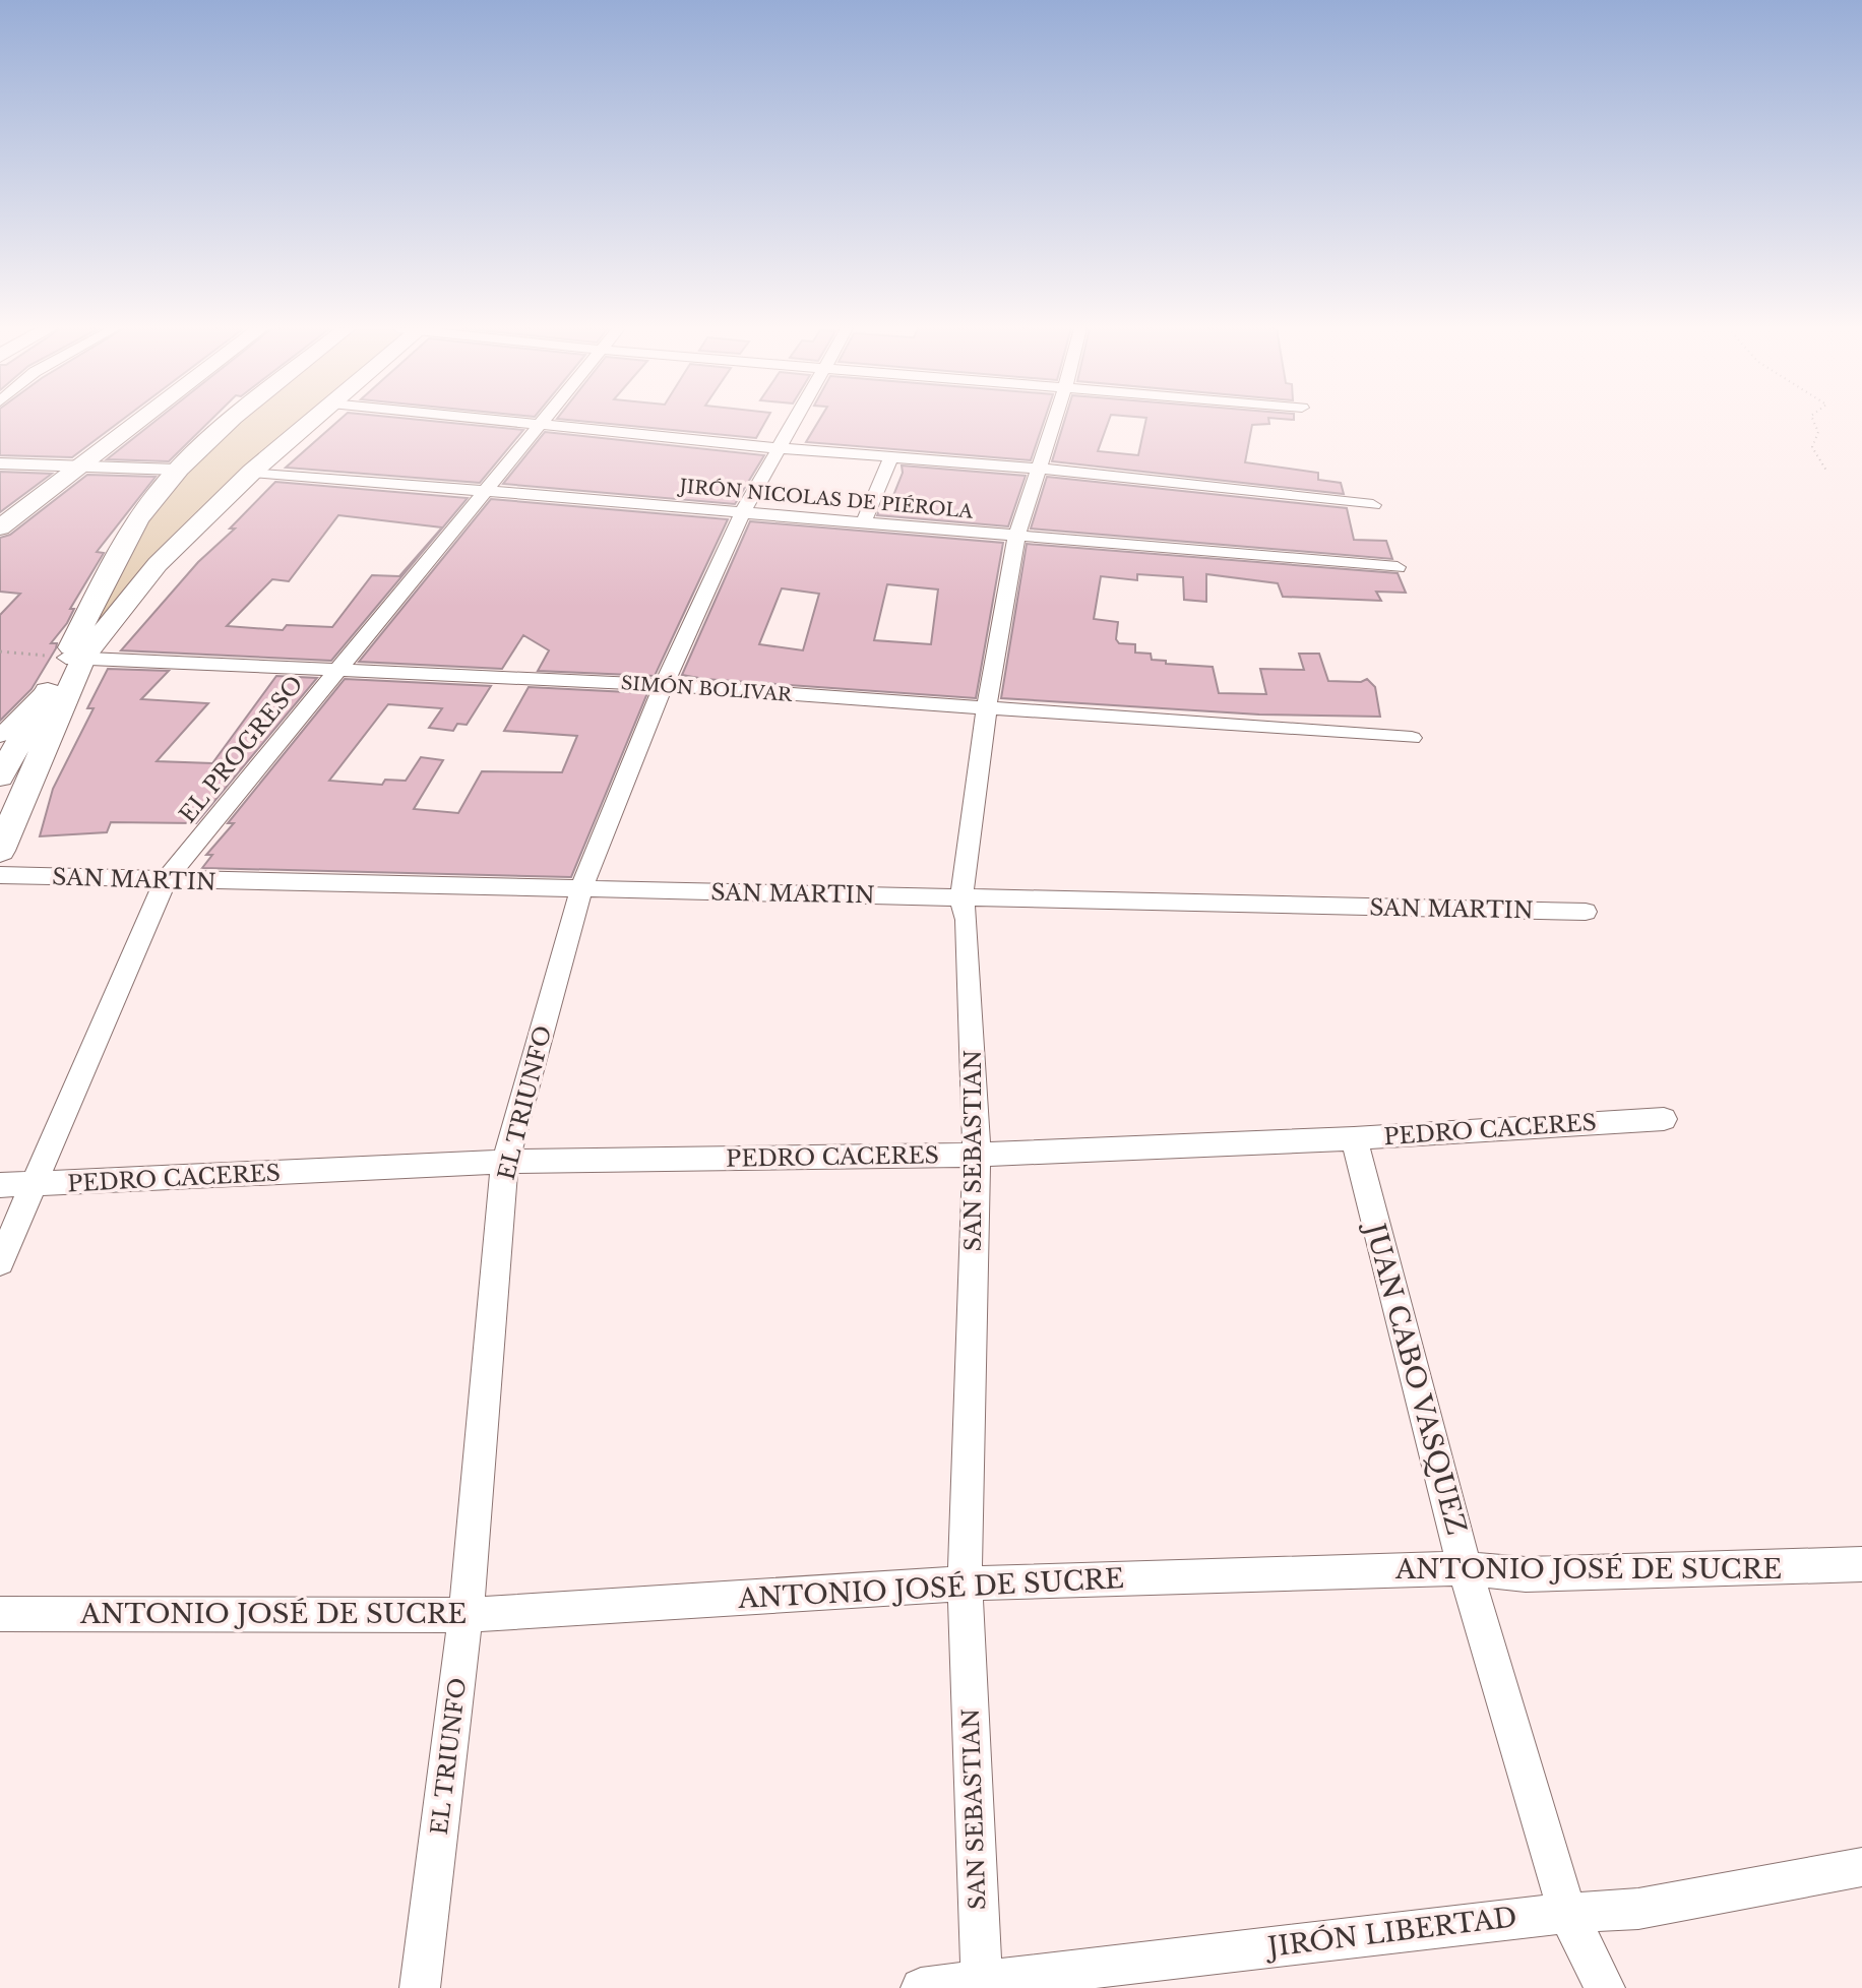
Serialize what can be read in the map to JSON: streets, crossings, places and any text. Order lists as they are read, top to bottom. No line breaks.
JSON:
{"streets":{"street":["JIRÓN NICOLAS DE PIÉROLA","SIMÓN BOLIVAR","EL PROGRESO","SAN MARTIN","EL TRIUNFO","PEDRO CACERES","SAN SEBASTIAN","JUAN CABO VASQUEZ","ANTONIO JOSÉ DE SUCRE","JIRÓN LIBERTAD"]},"crossings":[["JIRÓN NICOLAS DE PIÉROLA","EL PROGRESO"],["JIRÓN NICOLAS DE PIÉROLA","EL TRIUNFO"],["JIRÓN NICOLAS DE PIÉROLA","SAN SEBASTIAN"],["SIMÓN BOLIVAR","EL PROGRESO"],["SIMÓN BOLIVAR","EL TRIUNFO"],["SIMÓN BOLIVAR","SAN SEBASTIAN"],["EL PROGRESO","SAN MARTIN"],["EL PROGRESO","PEDRO CACERES"],["SAN MARTIN","EL TRIUNFO"],["SAN MARTIN","SAN SEBASTIAN"],["EL TRIUNFO","PEDRO CACERES"],["EL TRIUNFO","ANTONIO JOSÉ DE SUCRE"],["PEDRO CACERES","SAN SEBASTIAN"],["PEDRO CACERES","JUAN CABO VASQUEZ"],["SAN SEBASTIAN","ANTONIO JOSÉ DE SUCRE"],["SAN SEBASTIAN","JIRÓN LIBERTAD"],["JUAN CABO VASQUEZ","ANTONIO JOSÉ DE SUCRE"],["JUAN CABO VASQUEZ","JIRÓN LIBERTAD"]]}
